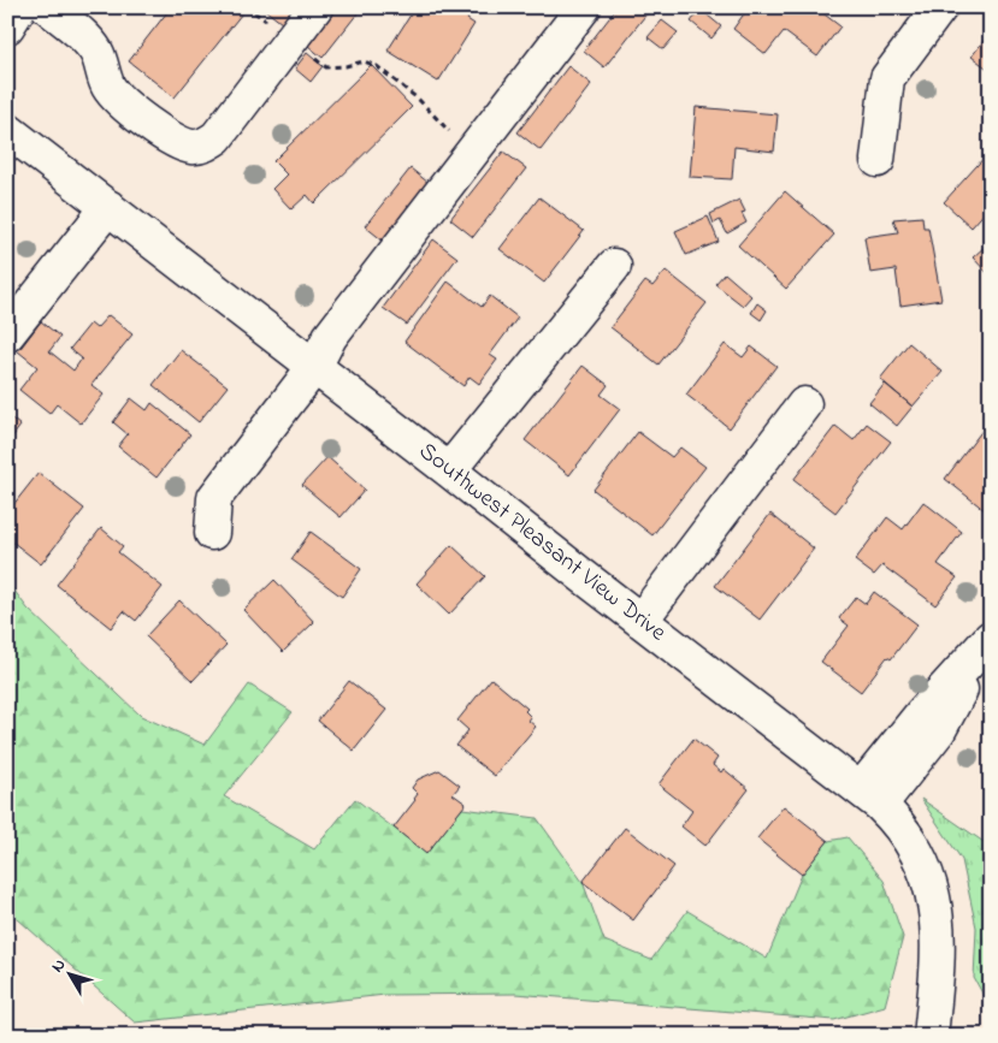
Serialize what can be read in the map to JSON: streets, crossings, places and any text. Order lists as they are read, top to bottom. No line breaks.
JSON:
{"streets":{"street":["Southwest Pleasant View Drive"]},"north":"top left"}
